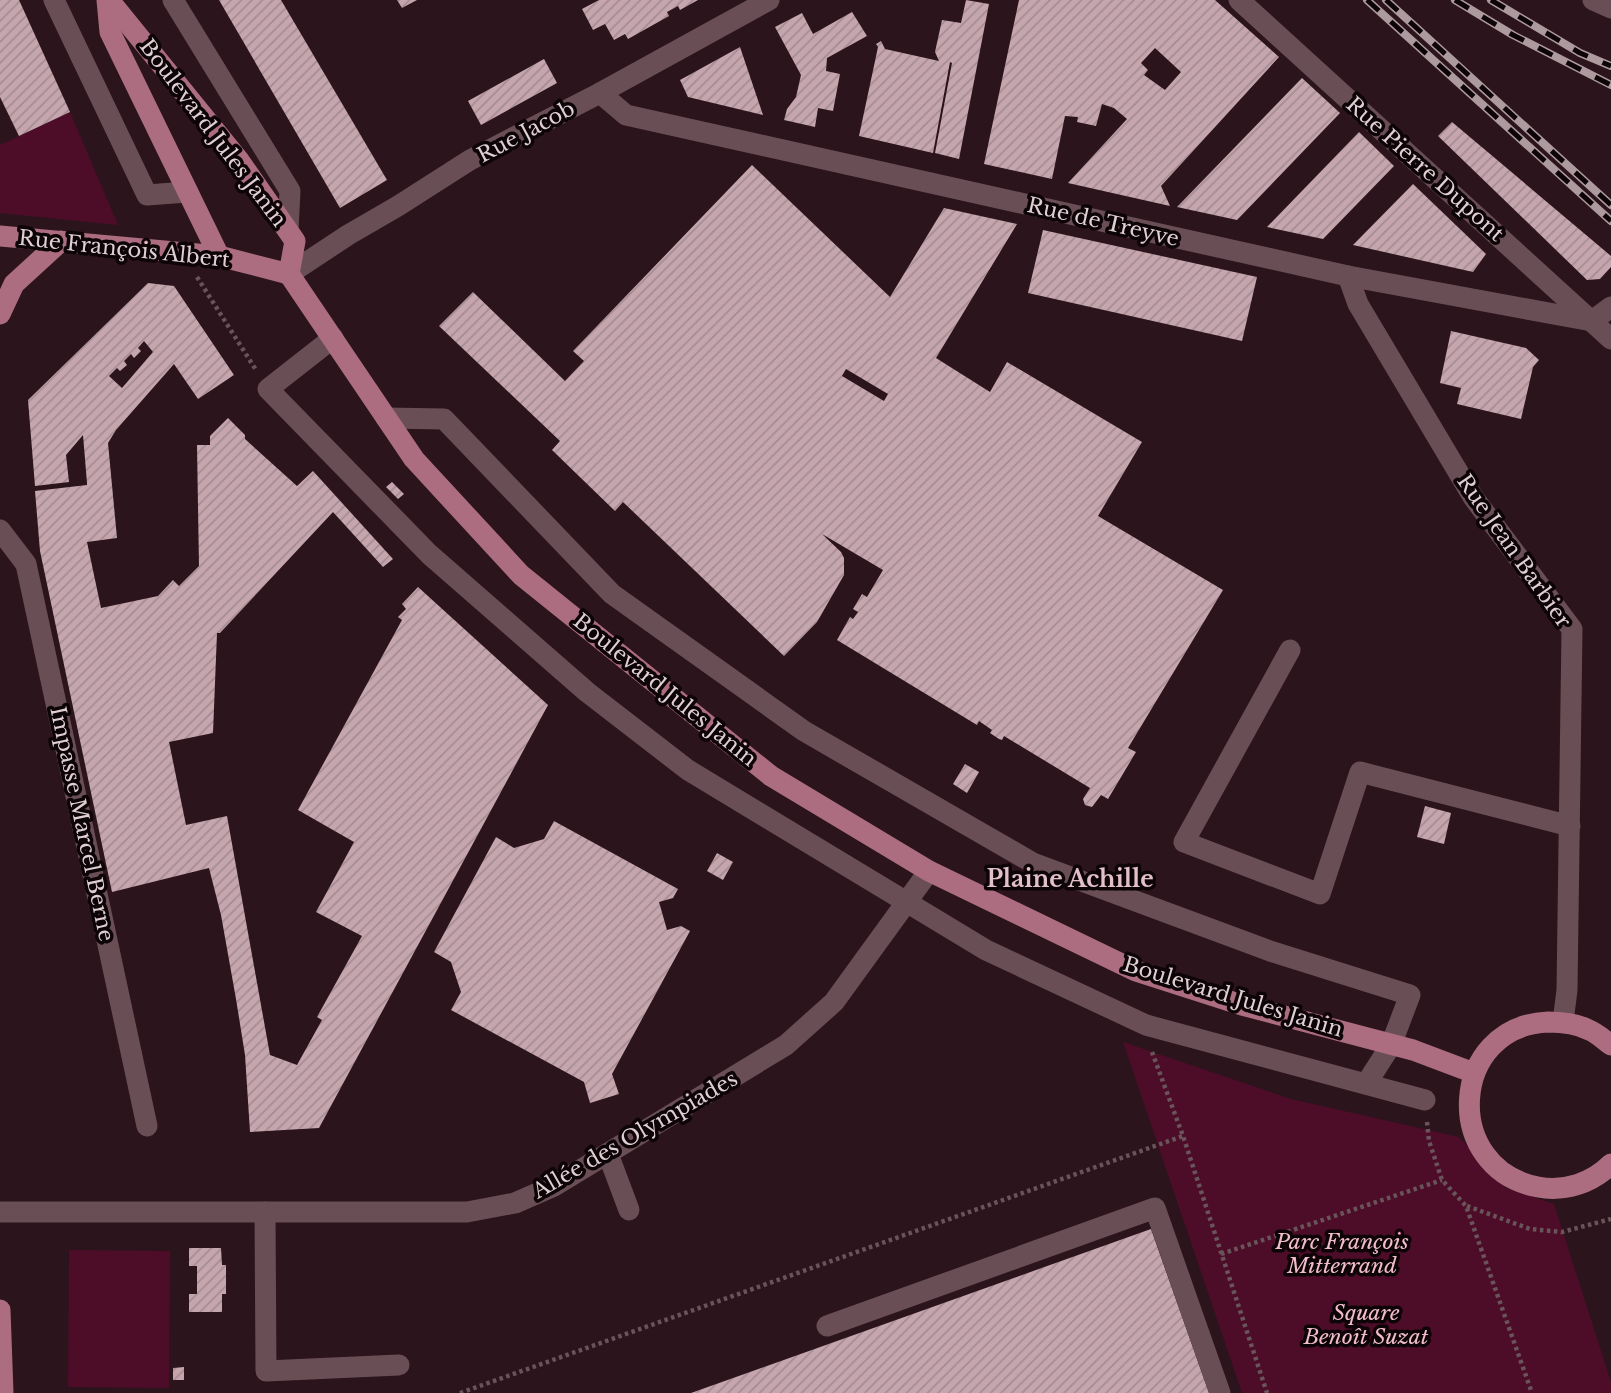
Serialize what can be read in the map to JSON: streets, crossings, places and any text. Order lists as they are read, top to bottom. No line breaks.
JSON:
{"streets":{"main road":["Boulevard Jules Janin","Rue François Albert"],"street":["Rue Jacob","Rue Pierre Dupont","Rue de Treyve","Rue Jean Barbier","Impasse Marcel Berne","Allée des Olympiades"]},"crossings":[["Rue Jacob","Boulevard Jules Janin"],["Rue Jacob","Rue de Treyve"],["Rue Jacob","Rue François Albert"],["Boulevard Jules Janin","Rue François Albert"],["Boulevard Jules Janin","Allée des Olympiades"],["Rue Pierre Dupont","Rue de Treyve"],["Rue de Treyve","Rue Jean Barbier"]],"districts":["Plaine Achille"],"parks":["Parc François Mitterrand","Square Benoît Suzat"]}
